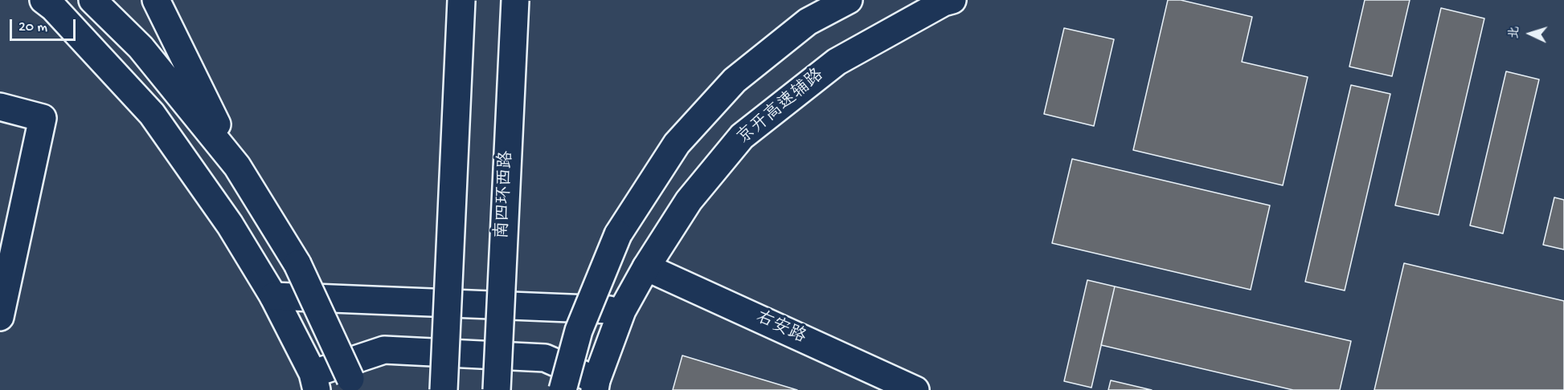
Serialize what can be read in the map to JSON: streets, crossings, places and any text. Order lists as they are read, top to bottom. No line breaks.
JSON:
{"streets":{"main road":["京开高速辅路","南四环西路","右安路"]},"crossings":[["京开高速辅路","右安路"]],"scale_bar":"20 m","north":"left"}
